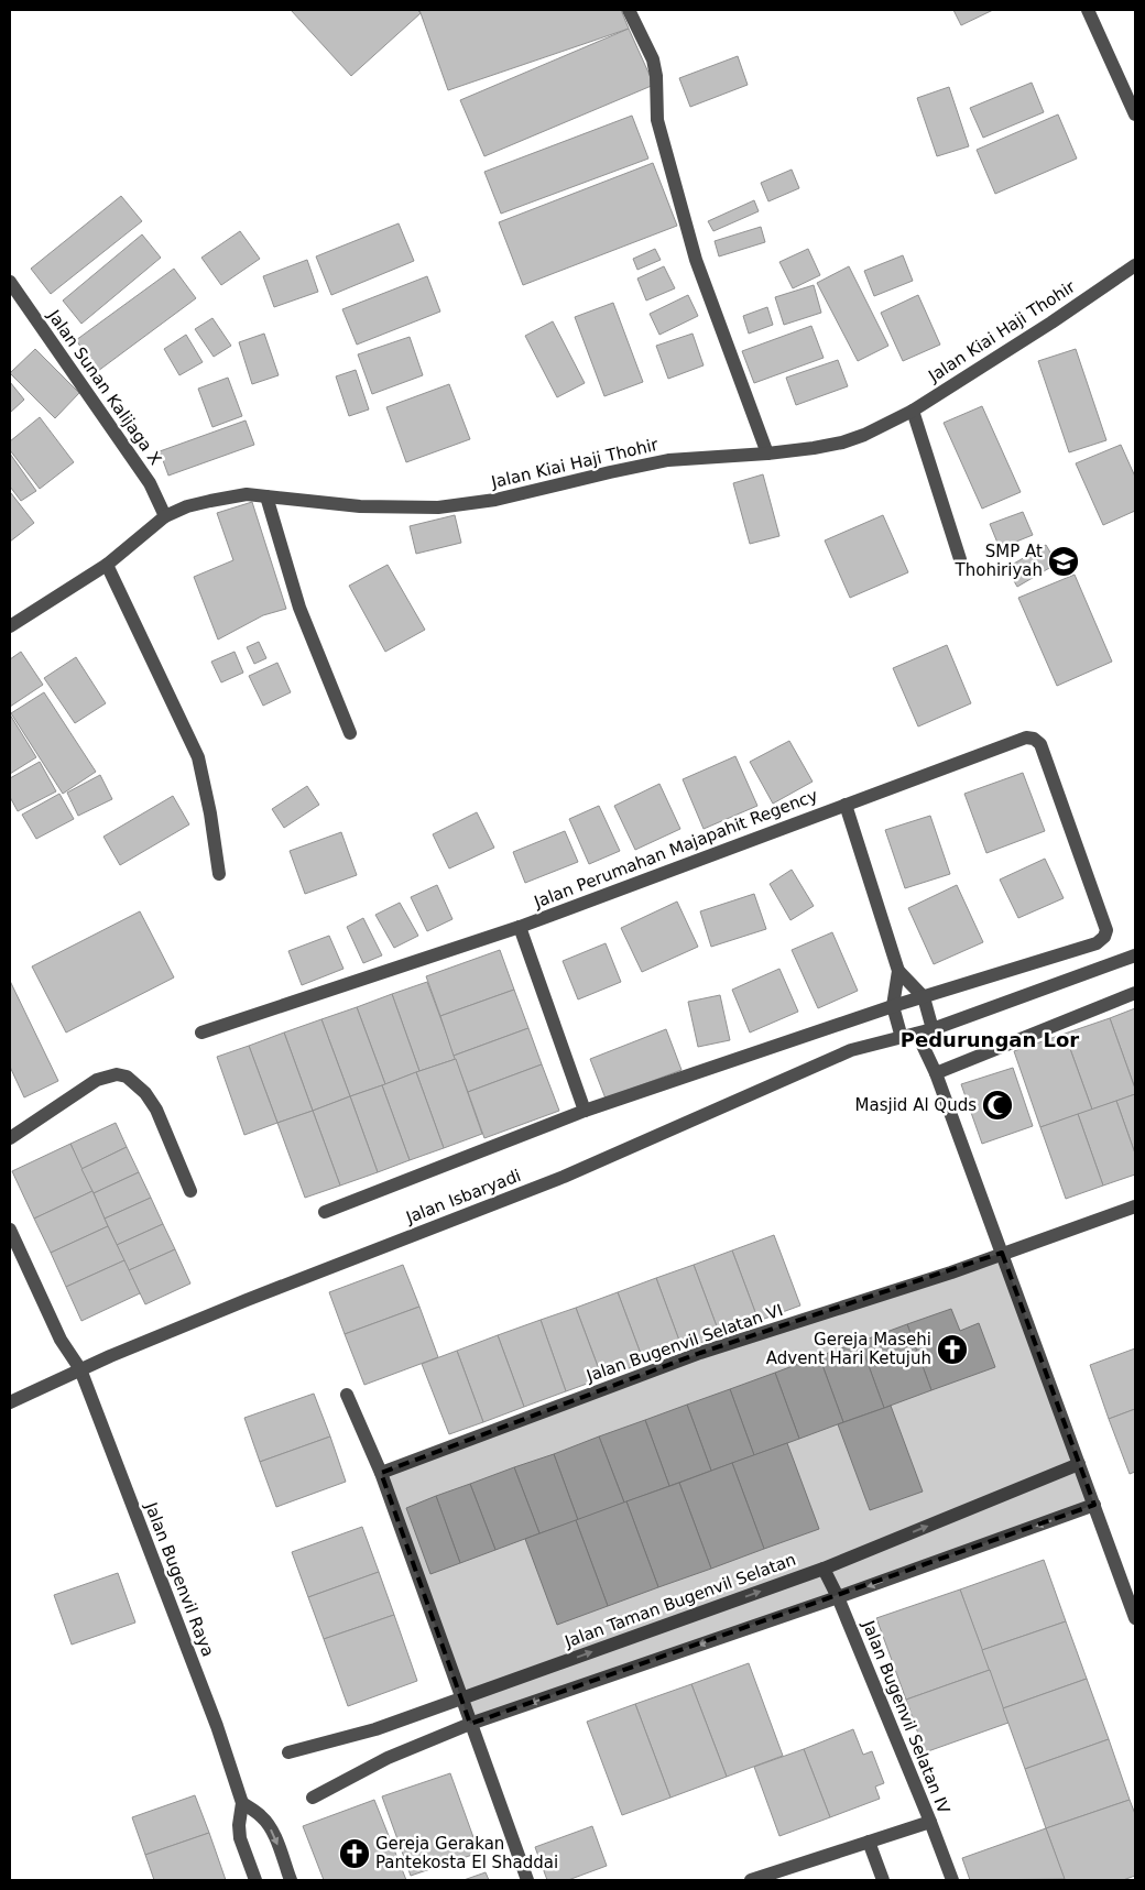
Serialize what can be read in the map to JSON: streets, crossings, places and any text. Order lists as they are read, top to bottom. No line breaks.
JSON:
{"streets":{"street":["Jalan Kiai Haji Thohir","Jalan Sunan Kalijaga X","Jalan Perumahan Majapahit Regency","Jalan Isbaryadi","Jalan Bugenvil Selatan VI","Jalan Bugenvil Raya","Jalan Taman Bugenvil Selatan","Jalan Bugenvil Selatan IV"]},"crossings":[["Jalan Kiai Haji Thohir","Jalan Sunan Kalijaga X"],["Jalan Perumahan Majapahit Regency","Jalan Isbaryadi"],["Jalan Isbaryadi","Jalan Bugenvil Raya"],["Jalan Taman Bugenvil Selatan","Jalan Bugenvil Selatan IV"]],"districts":["Pedurungan Lor"],"places":{"school or university":["SMP At Thohiriyah"],"mosque":["Masjid Al Quds"],"church":["Gereja Masehi Advent Hari Ketujuh","Gereja Gerakan Pantekosta El Shaddai"]}}
